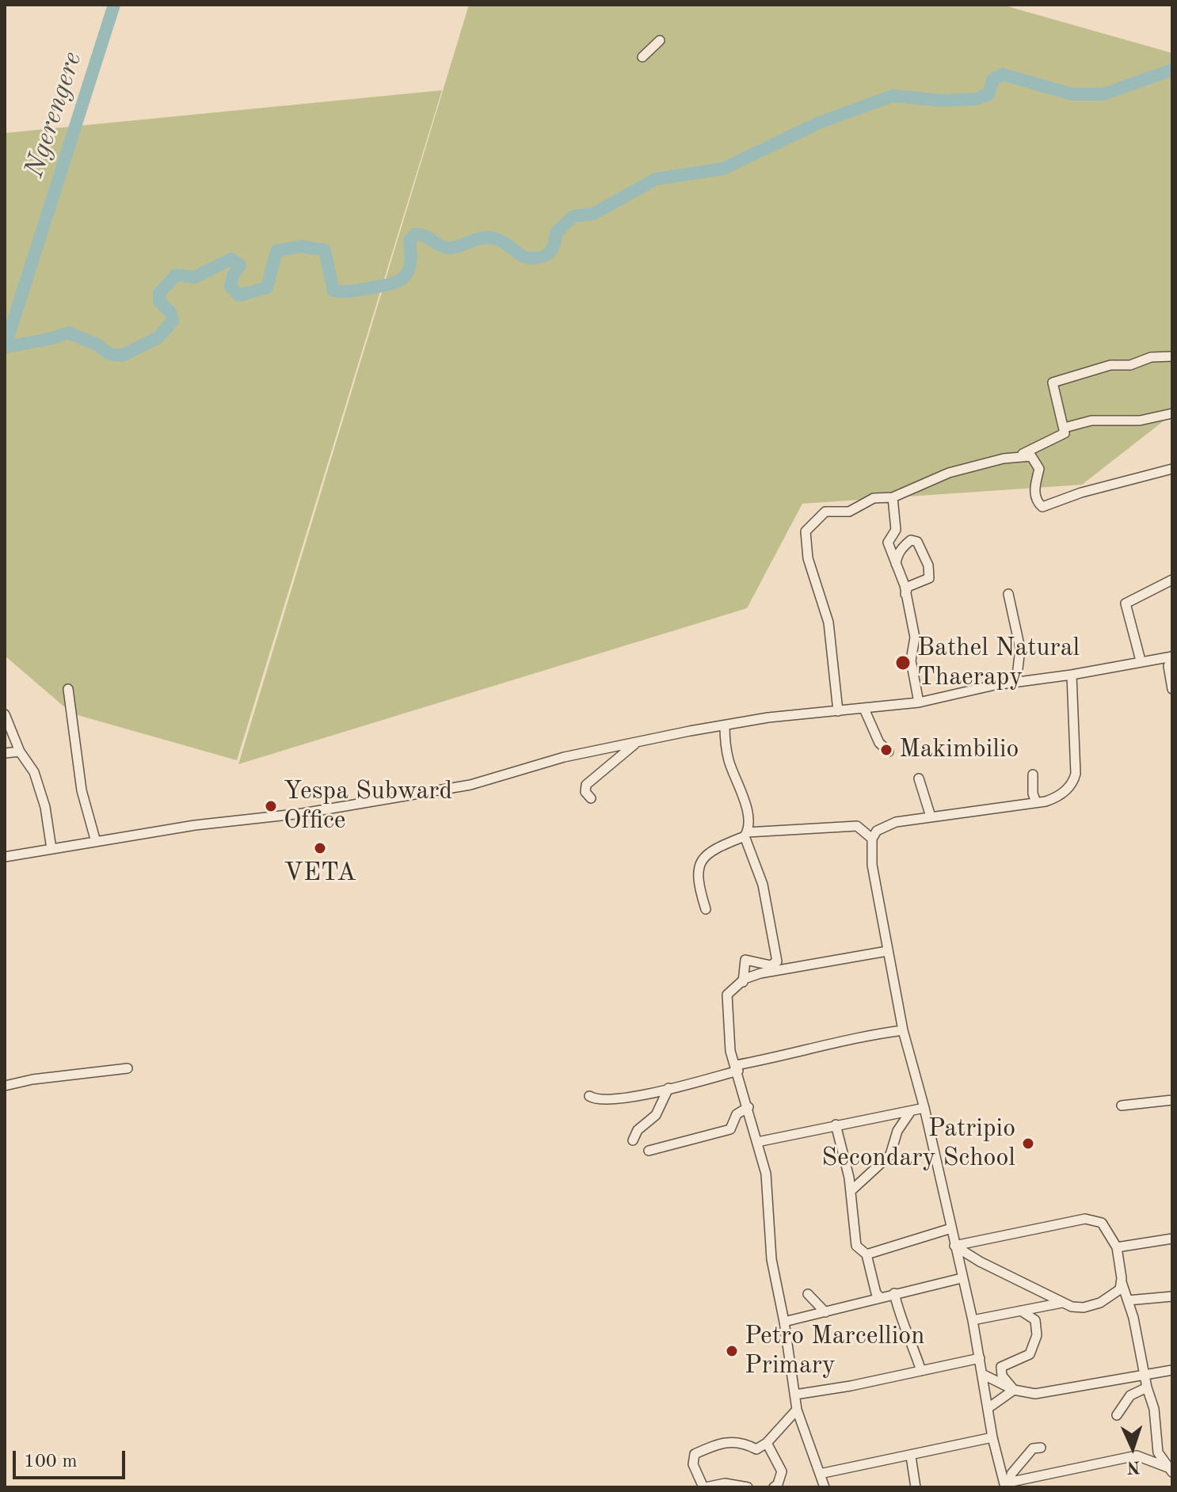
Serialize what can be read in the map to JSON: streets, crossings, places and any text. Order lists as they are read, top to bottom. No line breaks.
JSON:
{"water":["Ngerengere"],"places":["Bathel Natural Thaerapy","Makimbilio","Yespa Subward Office","VETA","Patripio Secondary School","Petro Marcellion Primary"],"scale_bar":"100 m","north":"bottom"}
